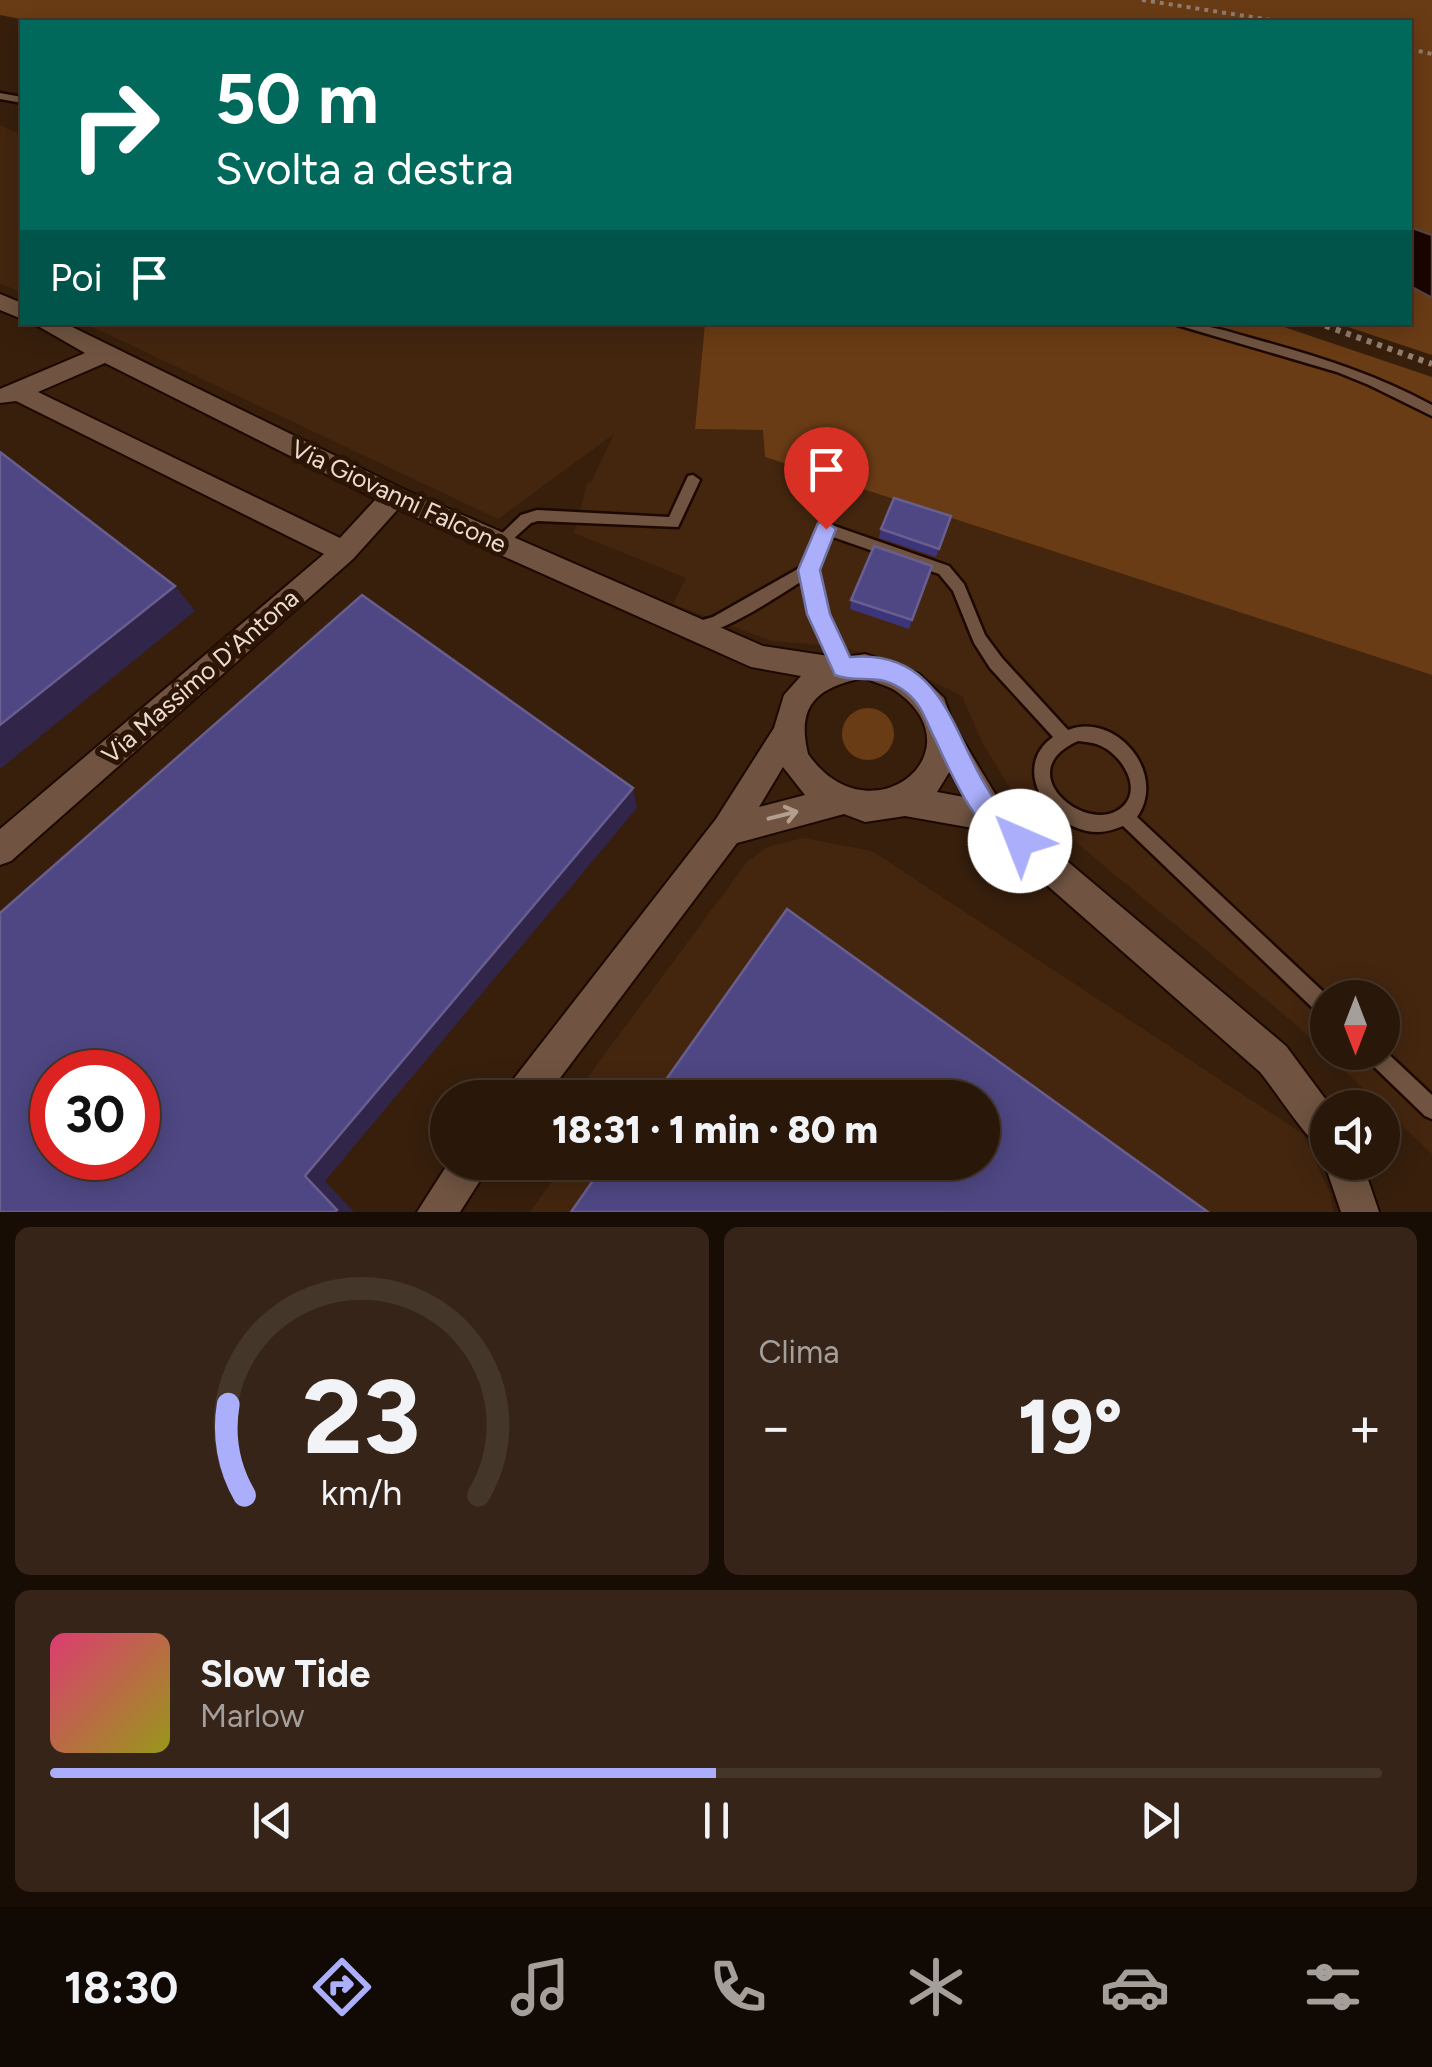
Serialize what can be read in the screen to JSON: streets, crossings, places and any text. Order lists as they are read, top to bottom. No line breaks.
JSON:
{"streets":{"street":["Via Giovanni Falcone","Via Massimo D'Antona"]},"crossings":[["Via Giovanni Falcone","Via Massimo D'Antona"]],"north":"bottom","page":{"turn":["50 m","Svolta a destra"],"then":"Poi","limit":"30","trip":"18:31 · 1 min · 80 m","tile":"Clima","heat":["−","19°","+"],"song":["Slow Tide","Marlow"],"tabs":"18:30","gauge":["23","km/h"]}}
